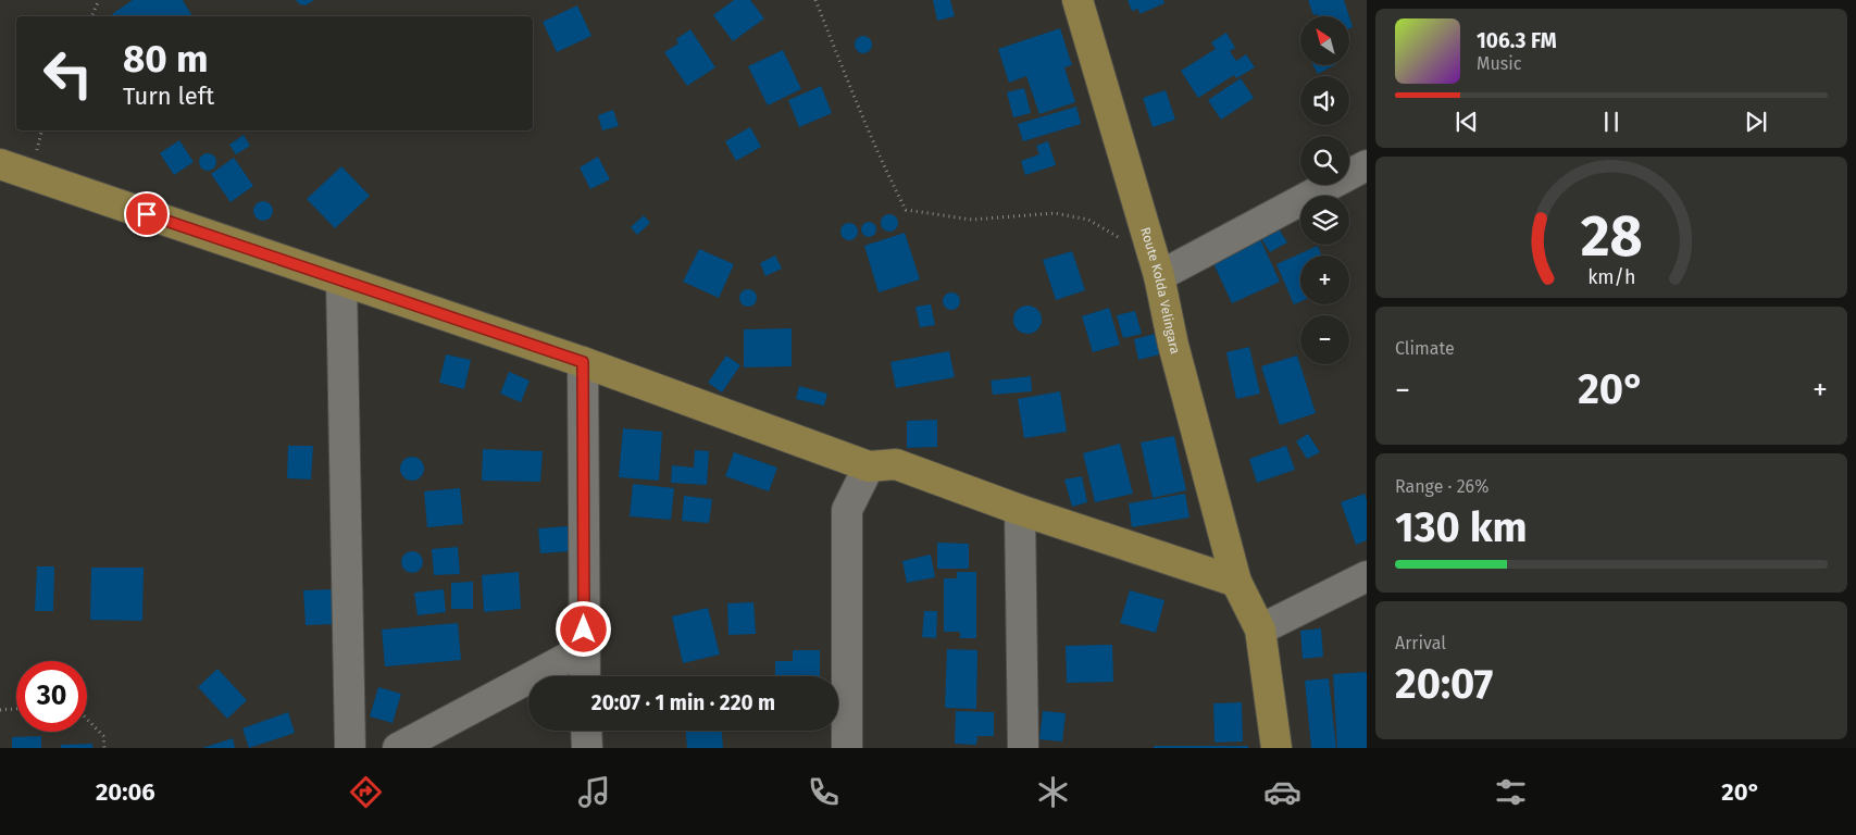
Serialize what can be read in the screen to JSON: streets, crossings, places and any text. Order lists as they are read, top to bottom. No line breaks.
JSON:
{"streets":{"main road":["Route Kolda Velingara"]},"north":"top left","page":{"map_buttons":["+","−"],"turn":["80 m","Turn left"],"song":["106.3 FM","Music"],"tile":["Climate",["Range · 26%","130 km"],["Arrival","20:07"]],"heat":["−","20°","+"],"limit":"30","trip":"20:07 · 1 min · 220 m","tabs":["20:06","20°"],"gauge":["28","km/h"]}}
